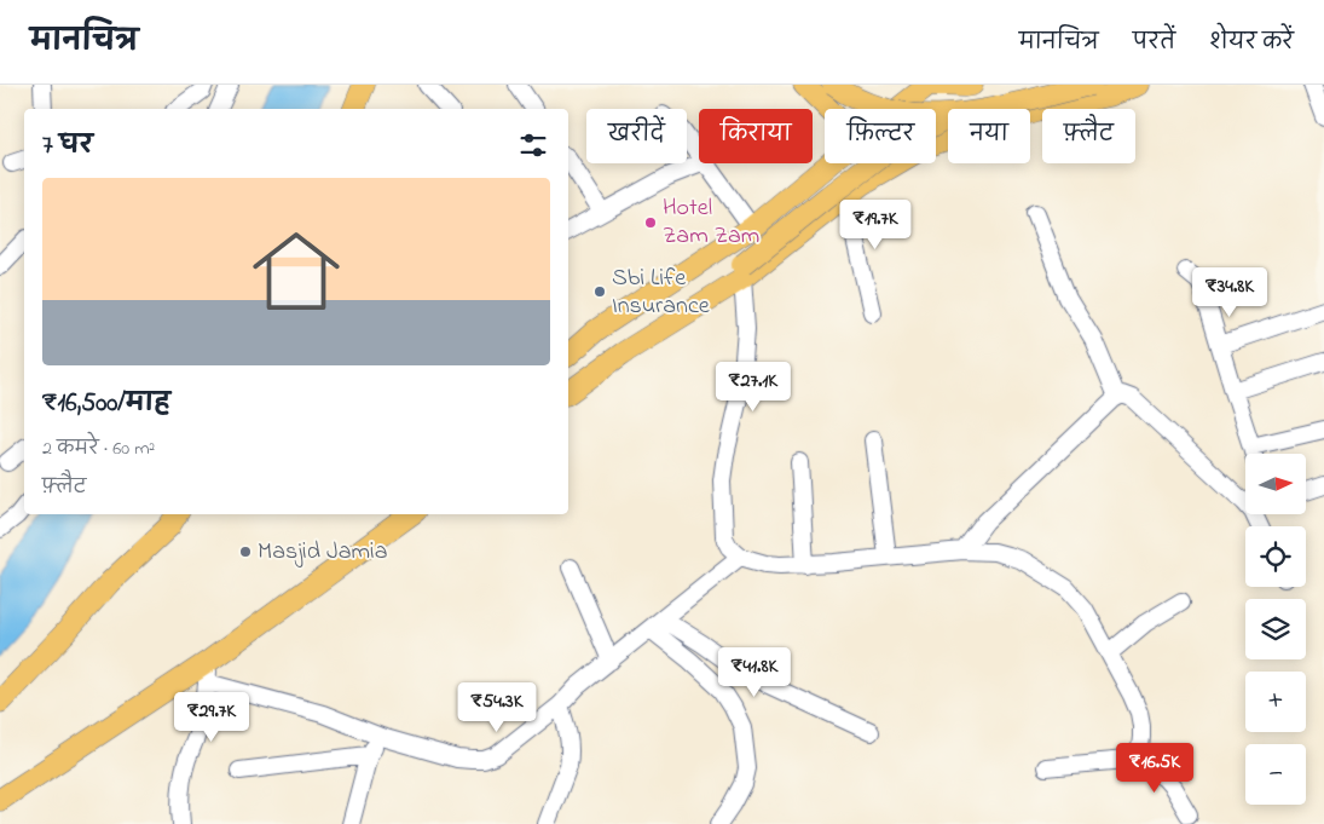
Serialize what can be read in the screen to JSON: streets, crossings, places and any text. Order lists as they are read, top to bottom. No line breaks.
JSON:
{"places":["Hotel Zam Zam","Sbi Life Insurance","Masjid Jamia"],"north":"right","page":{"header":"मानचित्र","nav":["मानचित्र","परतें","शेयर करें"],"chip":["खरीदें","किराया","फ़िल्टर","नया","फ़्लैट"],"heading":"7 घर","list":[{"name":"₹16,500/माह","note":"2 कमरे · 60 m² · फ़्लैट"}],"price":["₹19.7K","₹34.8K","₹27.1K","₹41.8K","₹54.3K","₹29.7K","₹16.5K"],"map_buttons":["+","−"]}}
